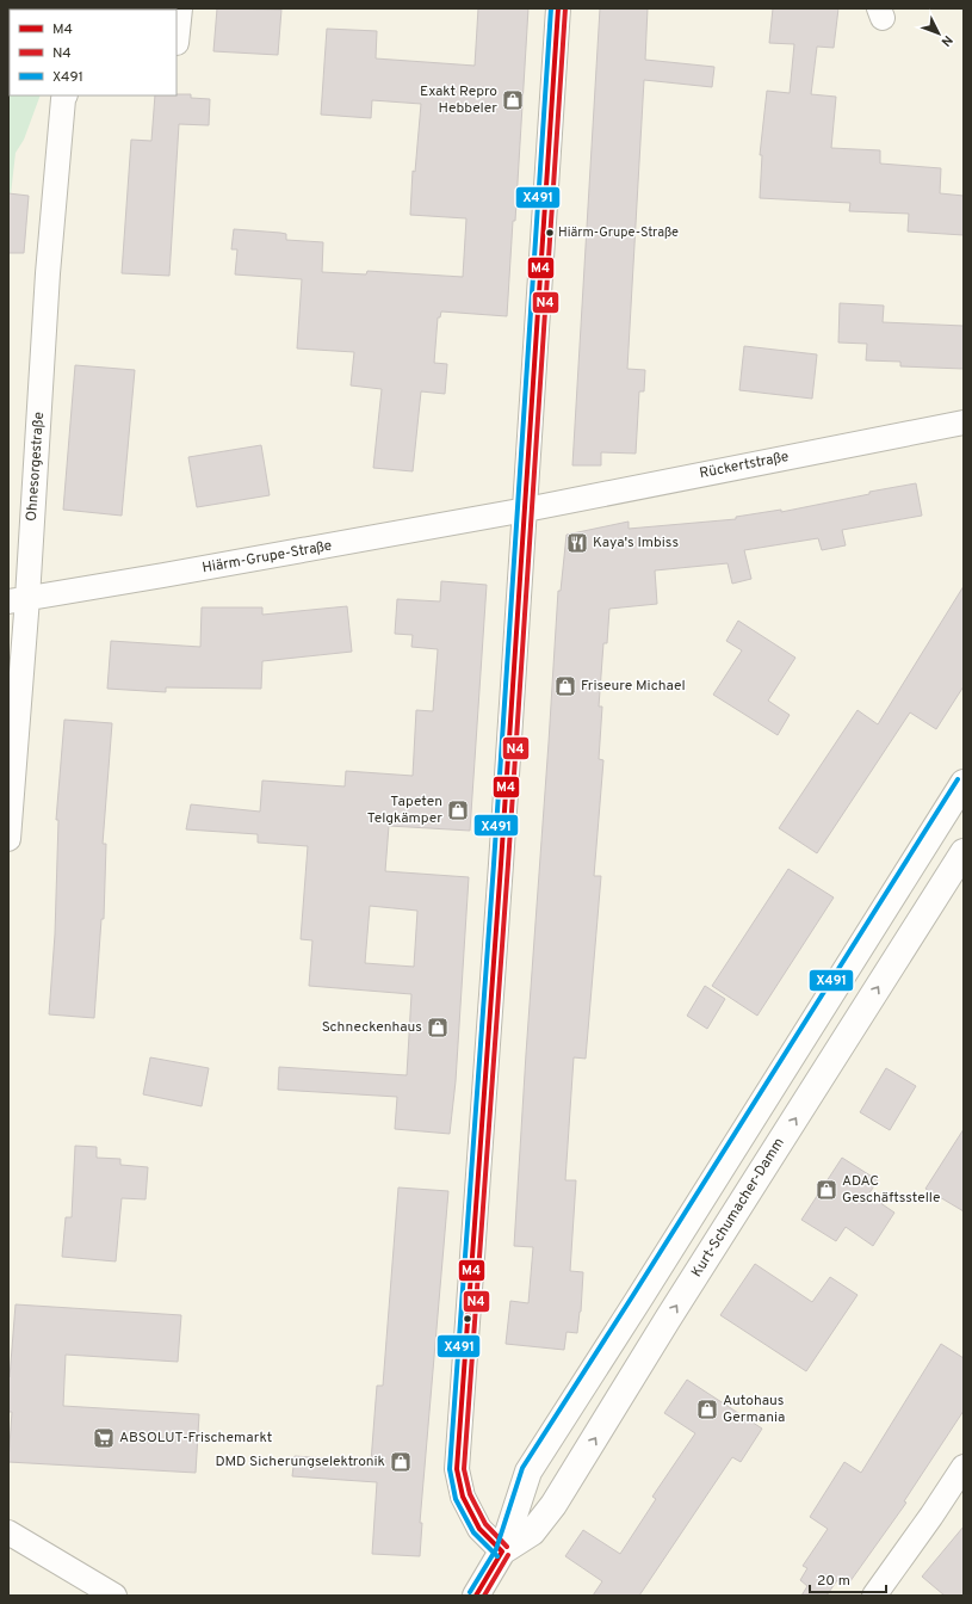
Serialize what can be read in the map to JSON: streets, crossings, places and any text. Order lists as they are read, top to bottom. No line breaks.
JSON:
{"streets":{"main road":["Kurt-Schumacher-Damm"],"street":["Rückertstraße","Ohnesorgestraße","Hiärm-Grupe-Straße"]},"crossings":[["Rückertstraße","Hiärm-Grupe-Straße"],["Ohnesorgestraße","Hiärm-Grupe-Straße"]],"places":{"shop":["Exakt Repro Hebbeler","Friseure Michael","Tapeten Telgkämper","Schneckenhaus","ADAC Geschäftsstelle","Autohaus Germania","DMD Sicherungselektronik"],"other":["Hiärm-Grupe-Straße"],"restaurant":["Kaya's Imbiss"],"supermarket":["ABSOLUT-Frischemarkt"]},"lines":["transit line M4","transit line N4","transit line X491"],"legend":["M4","N4","X491"],"scale_bar":"20 m","north":"bottom right"}
